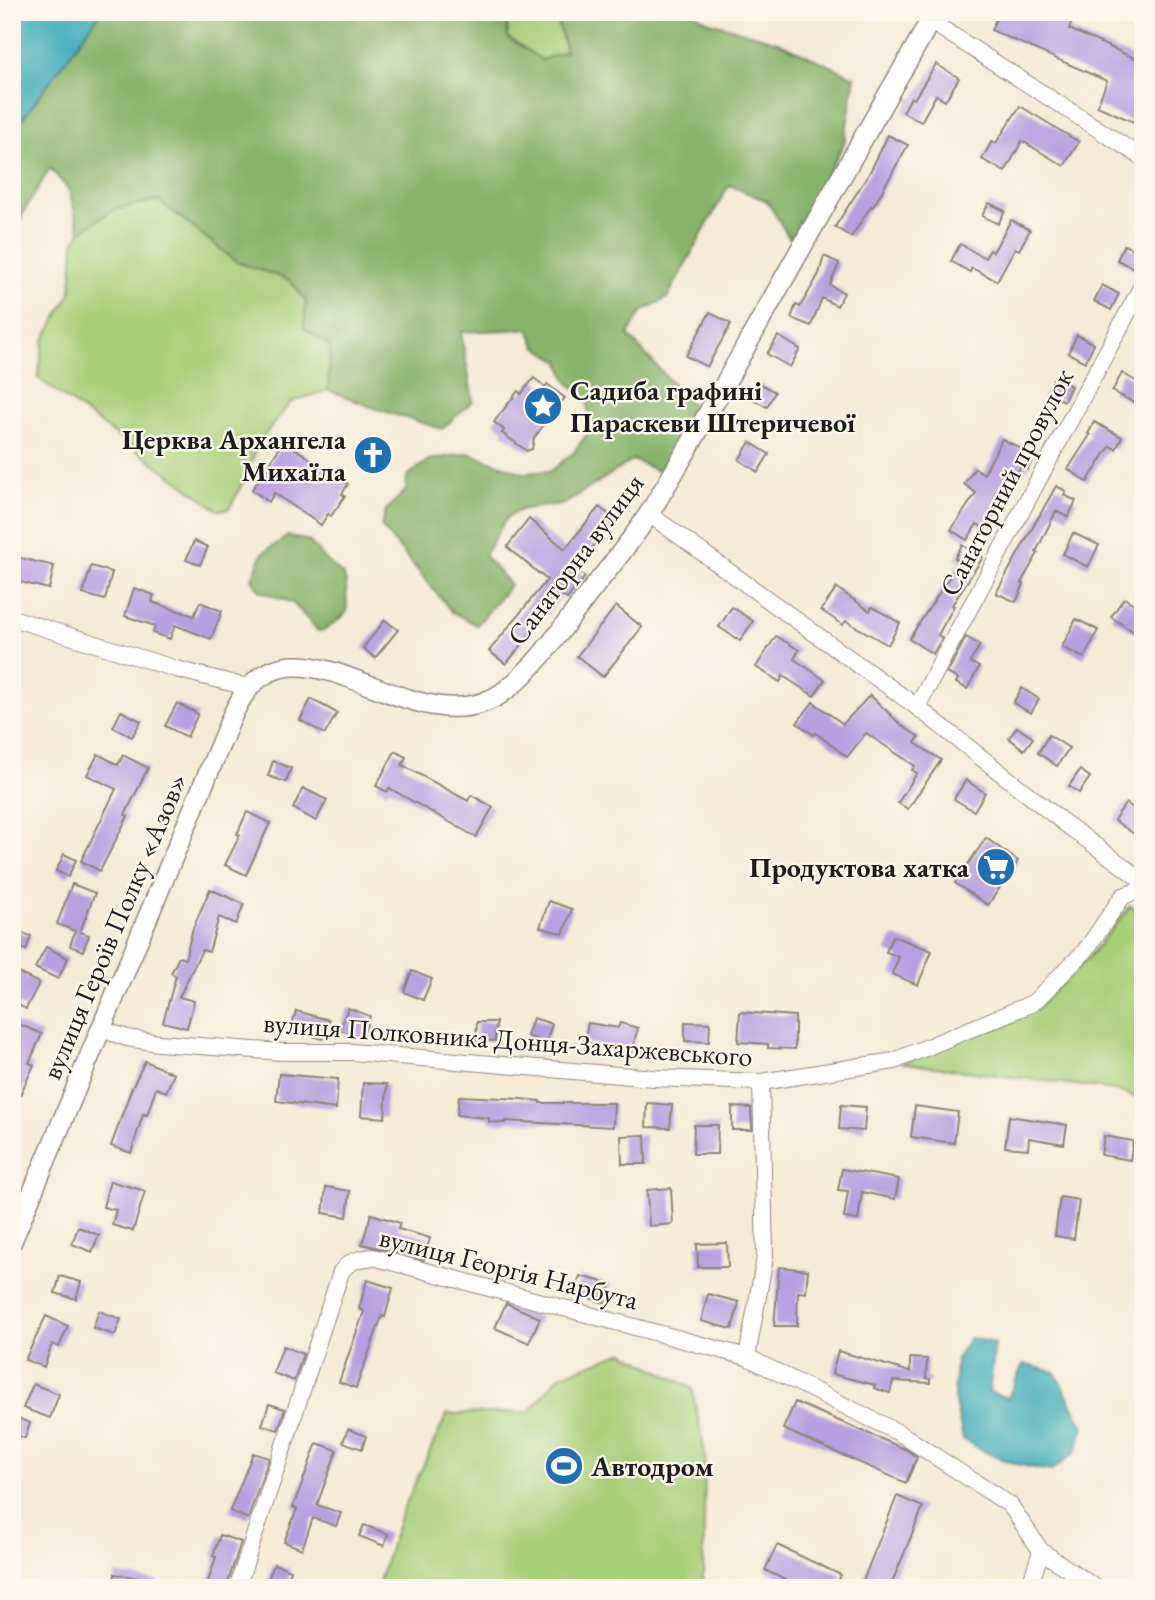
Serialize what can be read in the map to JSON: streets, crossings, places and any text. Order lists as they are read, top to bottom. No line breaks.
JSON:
{"streets":{"main road":["Санаторна вулиця","вулиця Героїв Полку «Азов»"],"street":["Санаторний провулок","вулиця Полковника Донця-Захаржевського","вулиця Георгія Нарбута"]},"crossings":[["Санаторна вулиця","вулиця Героїв Полку «Азов»"],["вулиця Героїв Полку «Азов»","вулиця Полковника Донця-Захаржевського"]],"places":{"place":["Садиба графині Параскеви Штеричевої"],"church":["Церква Архангела Михаїла"],"supermarket":["Продуктова хатка"],"sports":["Автодром"]}}
